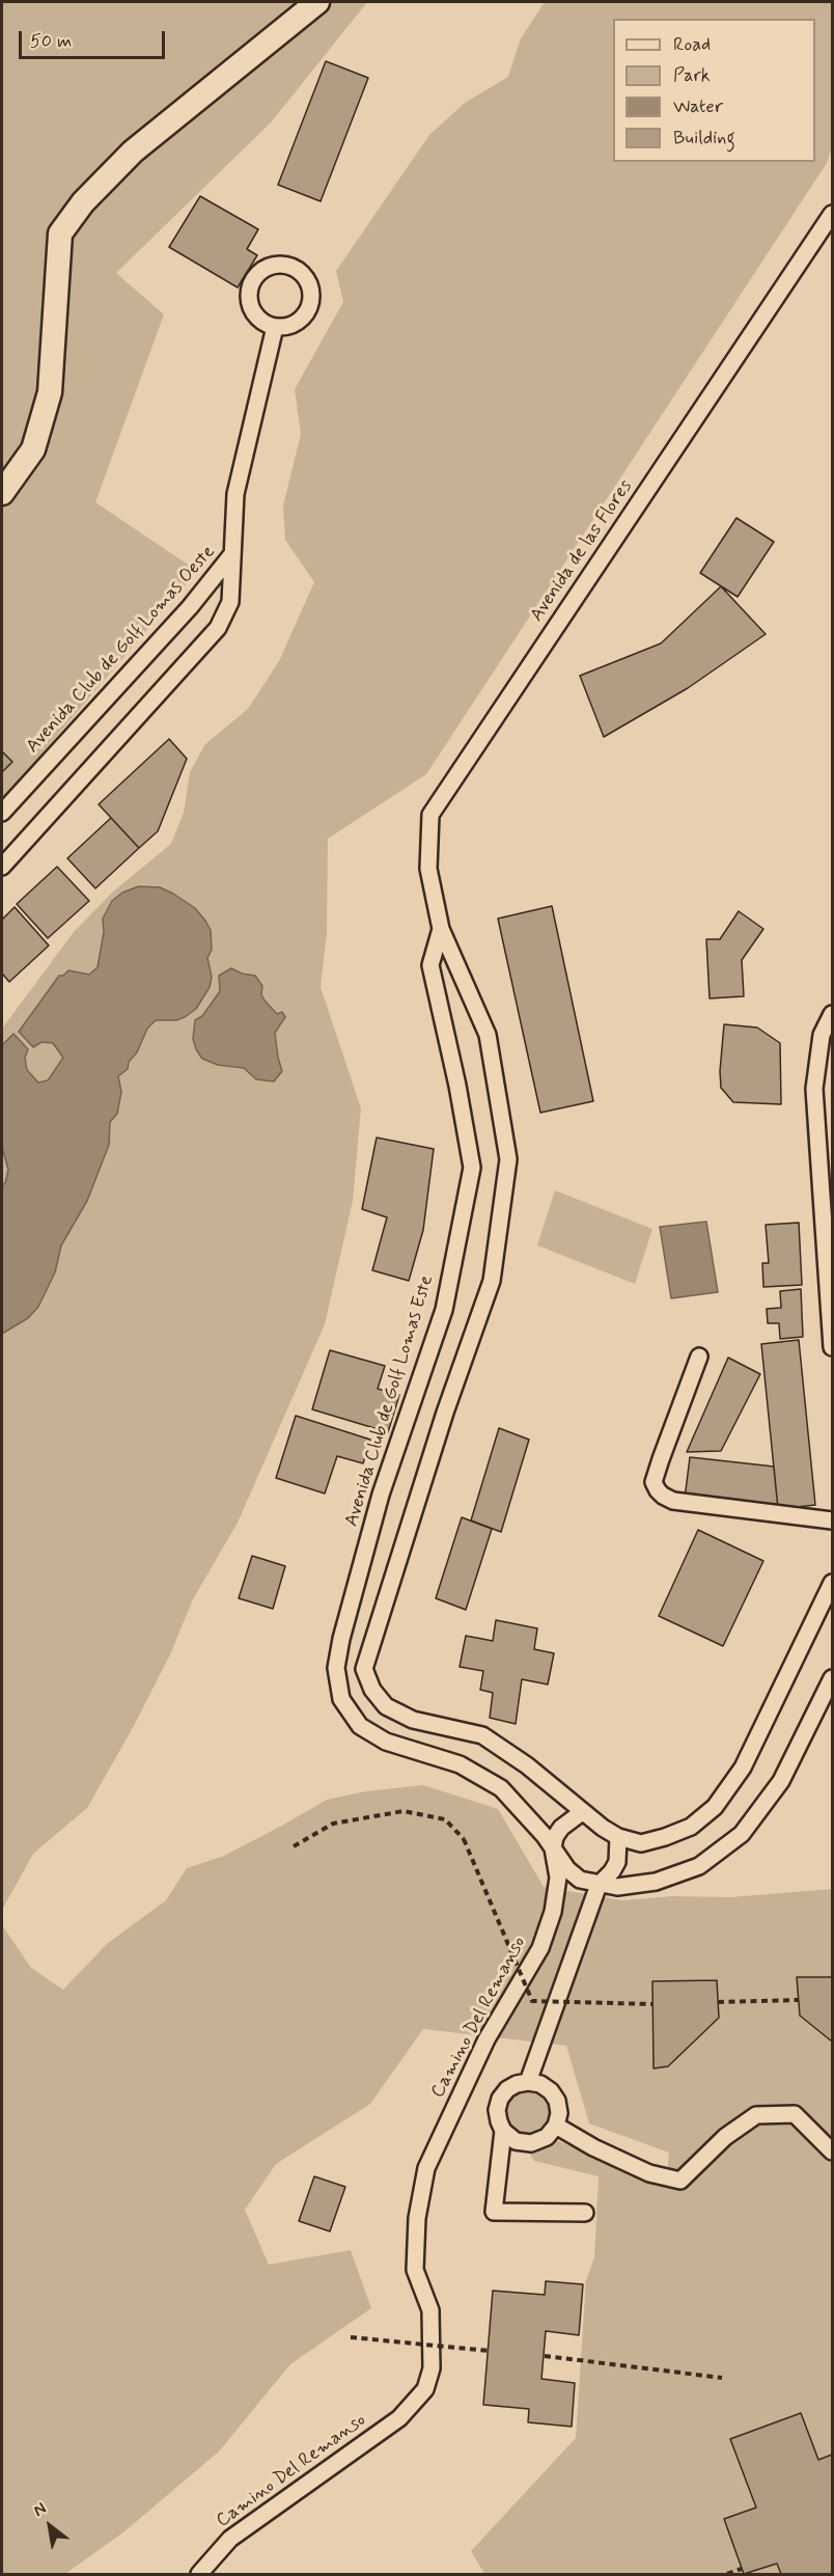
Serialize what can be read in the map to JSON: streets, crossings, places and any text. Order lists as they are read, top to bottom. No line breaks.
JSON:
{"streets":{"street":["Avenida de las Flores","Avenida Club de Golf Lomas Oeste","Avenida Club de Golf Lomas Este","Camino Del Remanso"]},"crossings":[["Avenida de las Flores","Avenida Club de Golf Lomas Este"],["Avenida Club de Golf Lomas Este","Camino Del Remanso"]],"legend":["Road","Park","Water","Building"],"scale_bar":"50 m","north":"top left"}
